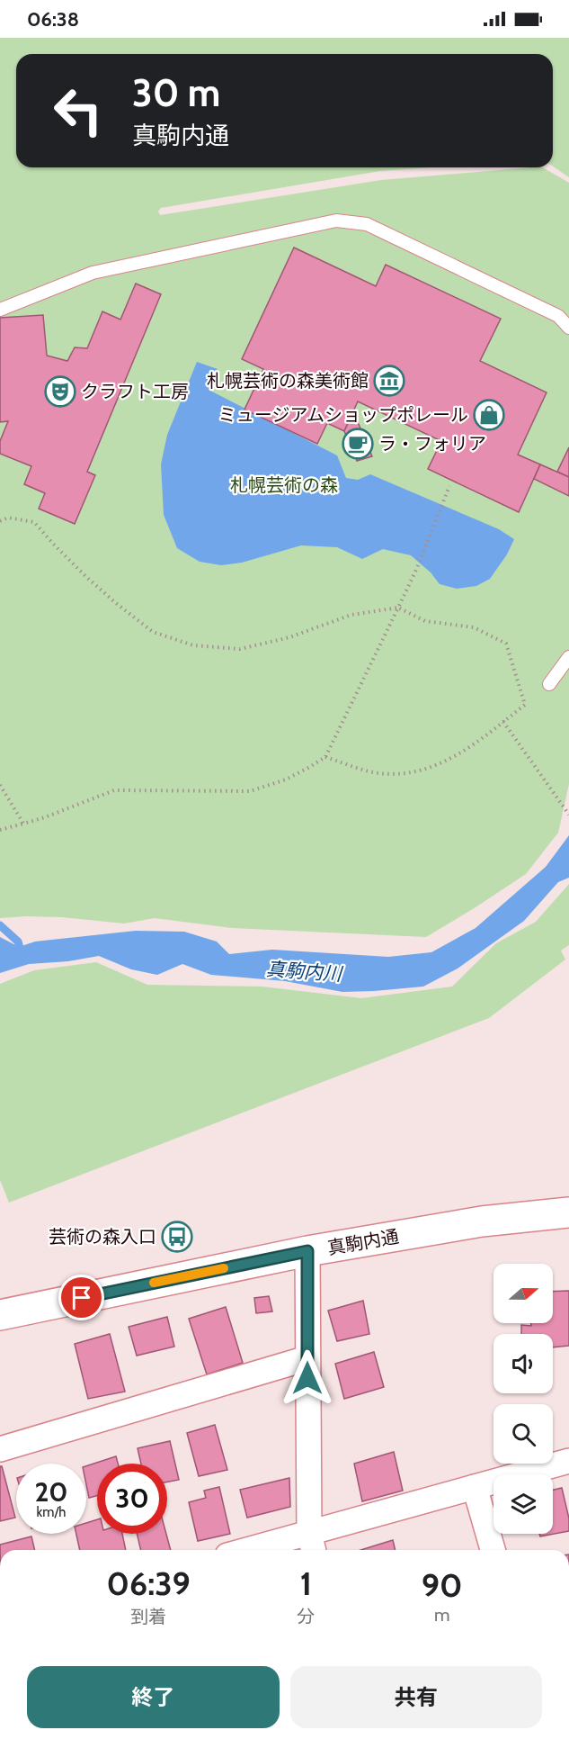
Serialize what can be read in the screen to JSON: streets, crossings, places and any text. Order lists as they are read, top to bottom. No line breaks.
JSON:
{"streets":{"highway":["真駒内通"]},"water":["真駒内川"],"parks":["札幌芸術の森"],"places":{"museum":["札幌芸術の森美術館"],"theatre":["クラフト工房"],"shop":["ミュージアムショップポレール"],"cafe":["ラ・フォリア"],"bus stop":["芸術の森入口"]},"north":"right","page":{"status":"06:38","turn":["30 m","真駒内通"],"speed":"20 km/h","limit":"30","eta":["06:39","到着","1","分","90","m"],"buttons":["終了","共有"]}}
